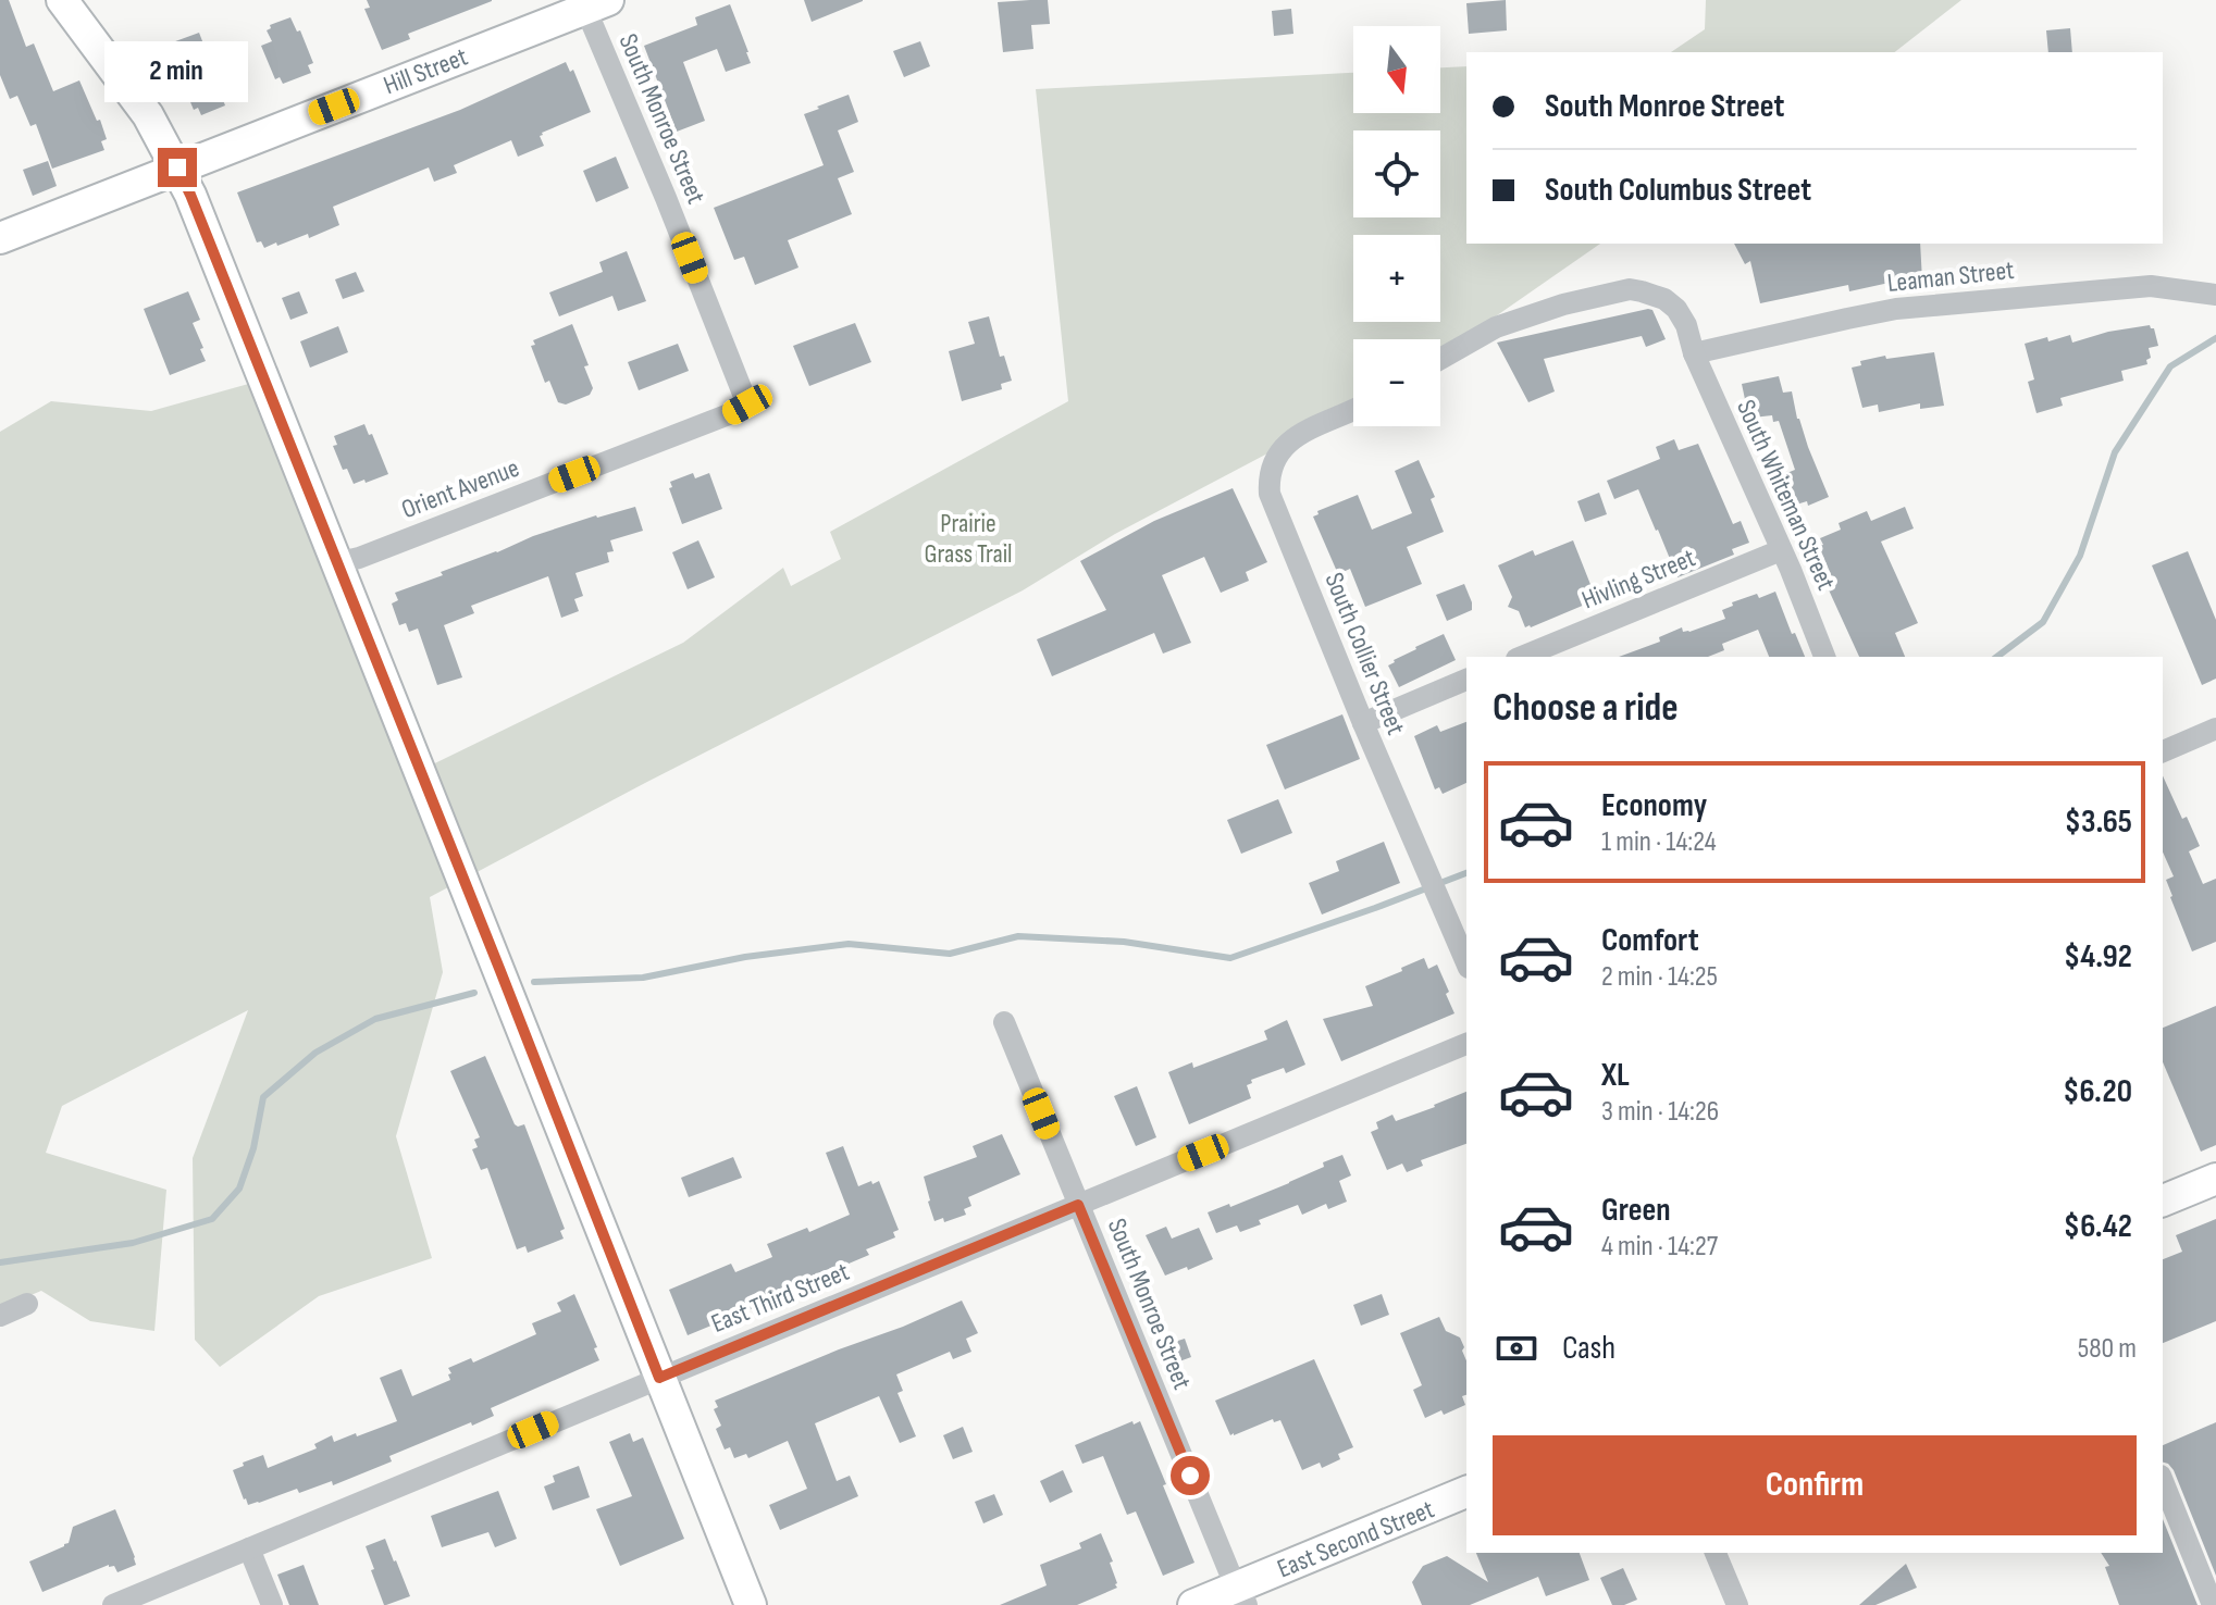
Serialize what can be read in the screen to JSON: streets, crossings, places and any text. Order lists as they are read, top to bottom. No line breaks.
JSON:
{"streets":{"street":["Hill Street","South Monroe Street","Leaman Street","Orient Avenue","South Whiteman Street","Hivling Street","South Collier Street","East Third Street","East Second Street"]},"crossings":[["Hill Street","South Monroe Street"],["South Monroe Street","Orient Avenue"],["South Monroe Street","East Third Street"],["South Monroe Street","East Second Street"],["Leaman Street","South Whiteman Street"],["South Whiteman Street","Hivling Street"]],"parks":["Prairie Grass Trail"],"north":"bottom","page":{"map_buttons":["+","−"],"bubble":"2 min","banner":["South Monroe Street","South Columbus Street"],"heading":"Choose a ride","list":[{"name":"Economy","note":"1 min · 14:24","value":"$3.65"},{"name":"Comfort","note":"2 min · 14:25","value":"$4.92"},{"name":"XL","note":"3 min · 14:26","value":"$6.20"},{"name":"Green","note":"4 min · 14:27","value":"$6.42"}],"pay":["Cash","580 m"],"buttons":"Confirm"}}
